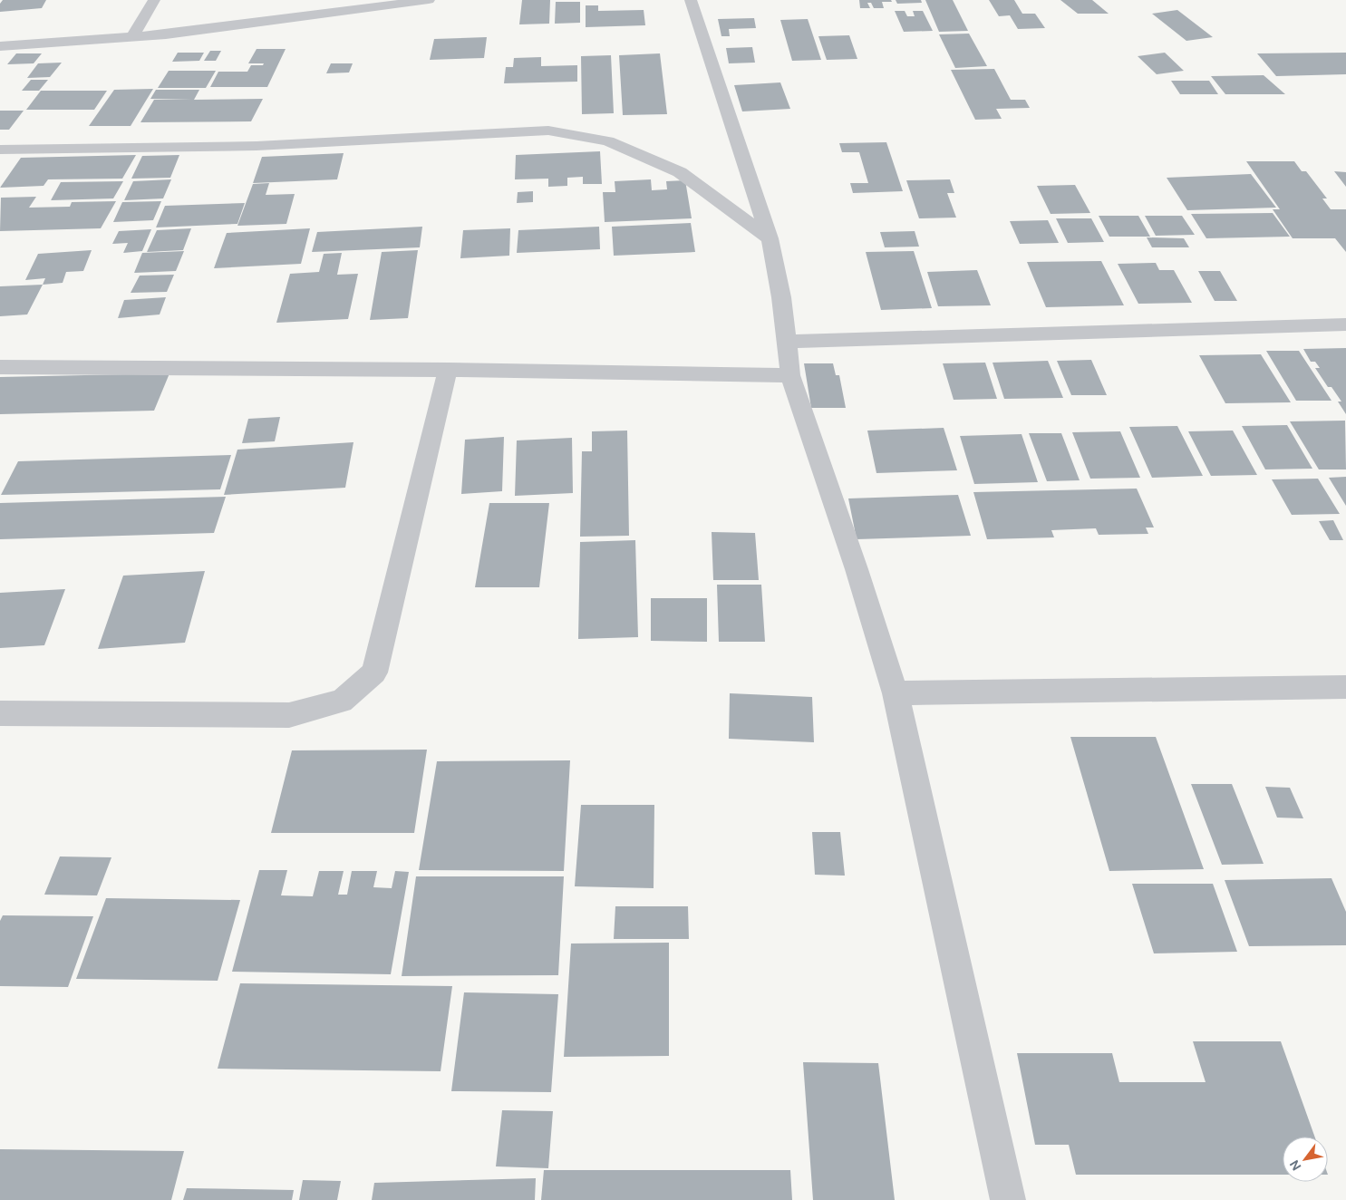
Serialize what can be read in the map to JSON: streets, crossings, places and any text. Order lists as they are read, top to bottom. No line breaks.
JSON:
{"north":"bottom left"}
